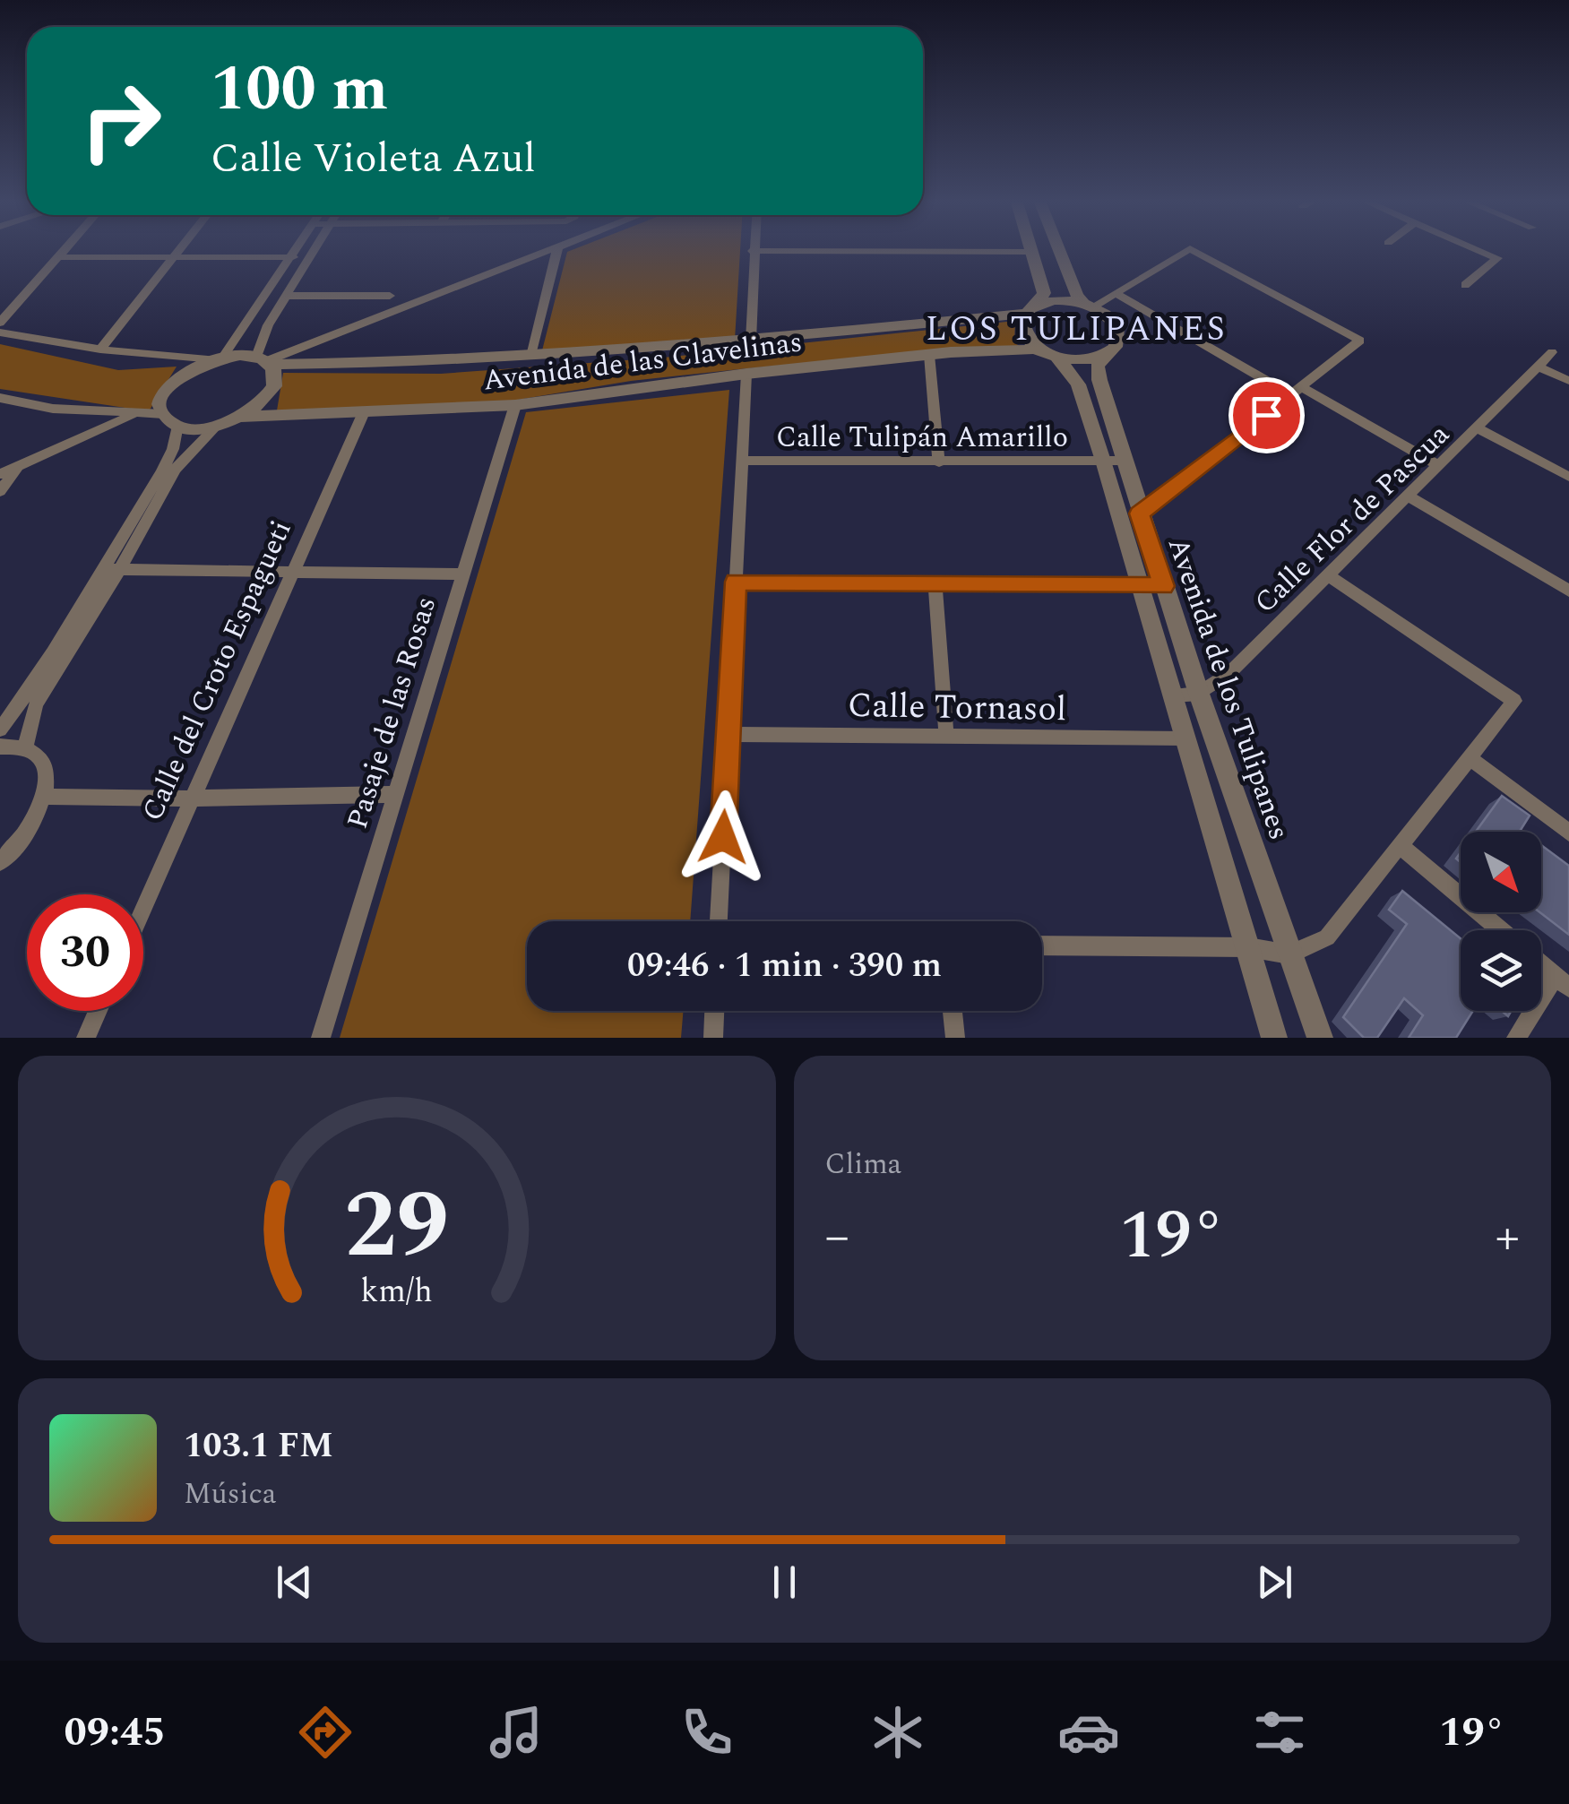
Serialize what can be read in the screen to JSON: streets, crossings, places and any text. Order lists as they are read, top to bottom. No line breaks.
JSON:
{"streets":{"street":["Avenida de las Clavelinas","Calle Tulipán Amarillo","Calle Flor de Pascua","Calle del Croto Espagueti","Avenida de los Tulipanes","Calle Tornasol","Pasaje de las Rosas"]},"crossings":[["Avenida de las Clavelinas","Calle del Croto Espagueti"],["Avenida de las Clavelinas","Avenida de los Tulipanes"],["Avenida de las Clavelinas","Pasaje de las Rosas"],["Calle Tulipán Amarillo","Avenida de los Tulipanes"],["Calle Flor de Pascua","Avenida de los Tulipanes"],["Avenida de los Tulipanes","Calle Tornasol"]],"districts":["LOS TULIPANES"],"north":"bottom right","page":{"turn":["100 m","Calle Violeta Azul"],"limit":"30","trip":"09:46 · 1 min · 390 m","tile":"Clima","heat":["−","19°","+"],"song":["103.1 FM","Música"],"tabs":["09:45","19°"],"gauge":["29","km/h"]}}
